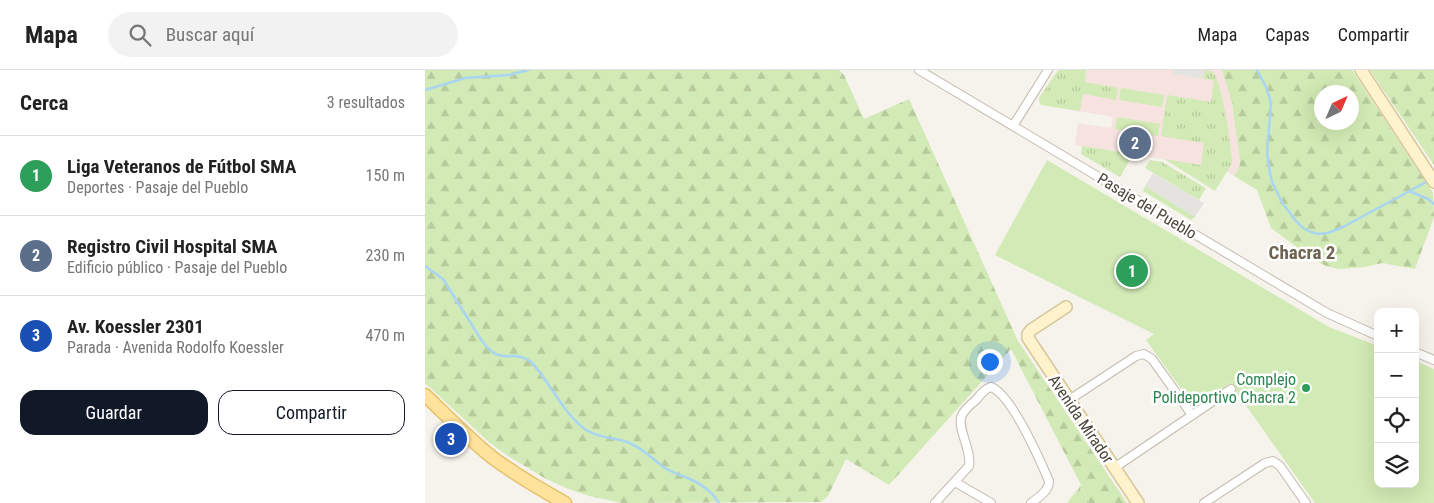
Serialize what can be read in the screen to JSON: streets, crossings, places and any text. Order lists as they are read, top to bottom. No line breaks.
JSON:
{"streets":{"street":["Pasaje del Pueblo","Avenida Mirador"]},"districts":["Chacra 2"],"places":["Complejo Polideportivo Chacra 2"],"north":"top right","page":{"header":"Mapa","search":"Buscar aquí","nav":["Mapa","Capas","Compartir"],"heading":["Cerca","3 resultados"],"pins":["2","1","3"],"list":[{"mark":"1","name":"Liga Veteranos de Fútbol SMA","note":"Deportes · Pasaje del Pueblo","value":"150 m"},{"mark":"2","name":"Registro Civil Hospital SMA","note":"Edificio público · Pasaje del Pueblo","value":"230 m"},{"mark":"3","name":"Av. Koessler 2301","note":"Parada · Avenida Rodolfo Koessler","value":"470 m"}],"map_buttons":["+","−"],"buttons":["Guardar","Compartir"]}}
